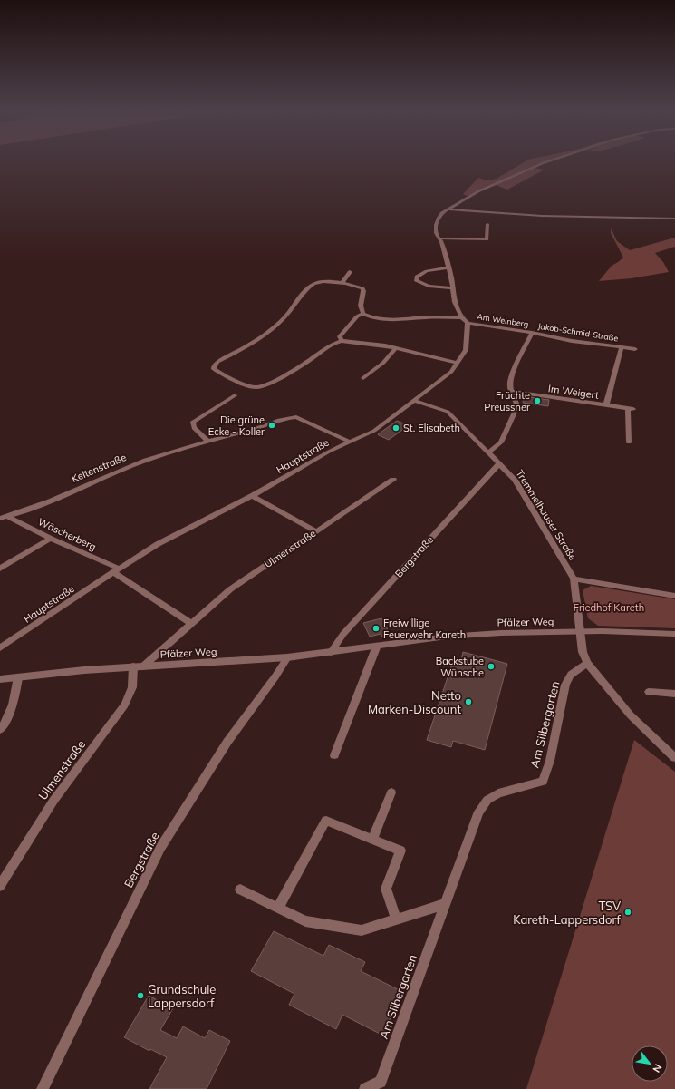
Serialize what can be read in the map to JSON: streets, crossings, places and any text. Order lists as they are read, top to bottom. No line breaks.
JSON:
{"streets":{"street":["Am Weinberg","Jakob-Schmid-Straße","Im Weigert","Hauptstraße","Keltenstraße","Tremmelhauser Straße","Wäscherberg","Ulmenstraße","Bergstraße","Pfälzer Weg","Am Silbergarten"]},"crossings":[["Am Weinberg","Jakob-Schmid-Straße"],["Am Weinberg","Im Weigert"],["Am Weinberg","Hauptstraße"],["Am Weinberg","Tremmelhauser Straße"],["Jakob-Schmid-Straße","Im Weigert"],["Hauptstraße","Keltenstraße"],["Hauptstraße","Tremmelhauser Straße"],["Hauptstraße","Wäscherberg"],["Keltenstraße","Wäscherberg"],["Tremmelhauser Straße","Bergstraße"],["Tremmelhauser Straße","Pfälzer Weg"],["Tremmelhauser Straße","Am Silbergarten"],["Ulmenstraße","Pfälzer Weg"],["Bergstraße","Pfälzer Weg"]],"parks":["Friedhof Kareth"],"places":["Früchte Preussner","Die grüne Ecke - Koller","St. Elisabeth","Freiwillige Feuerwehr Kareth","Backstube Wünsche","Netto Marken-Discount","TSV Kareth-Lappersdorf","Grundschule Lappersdorf"],"north":"bottom right"}
